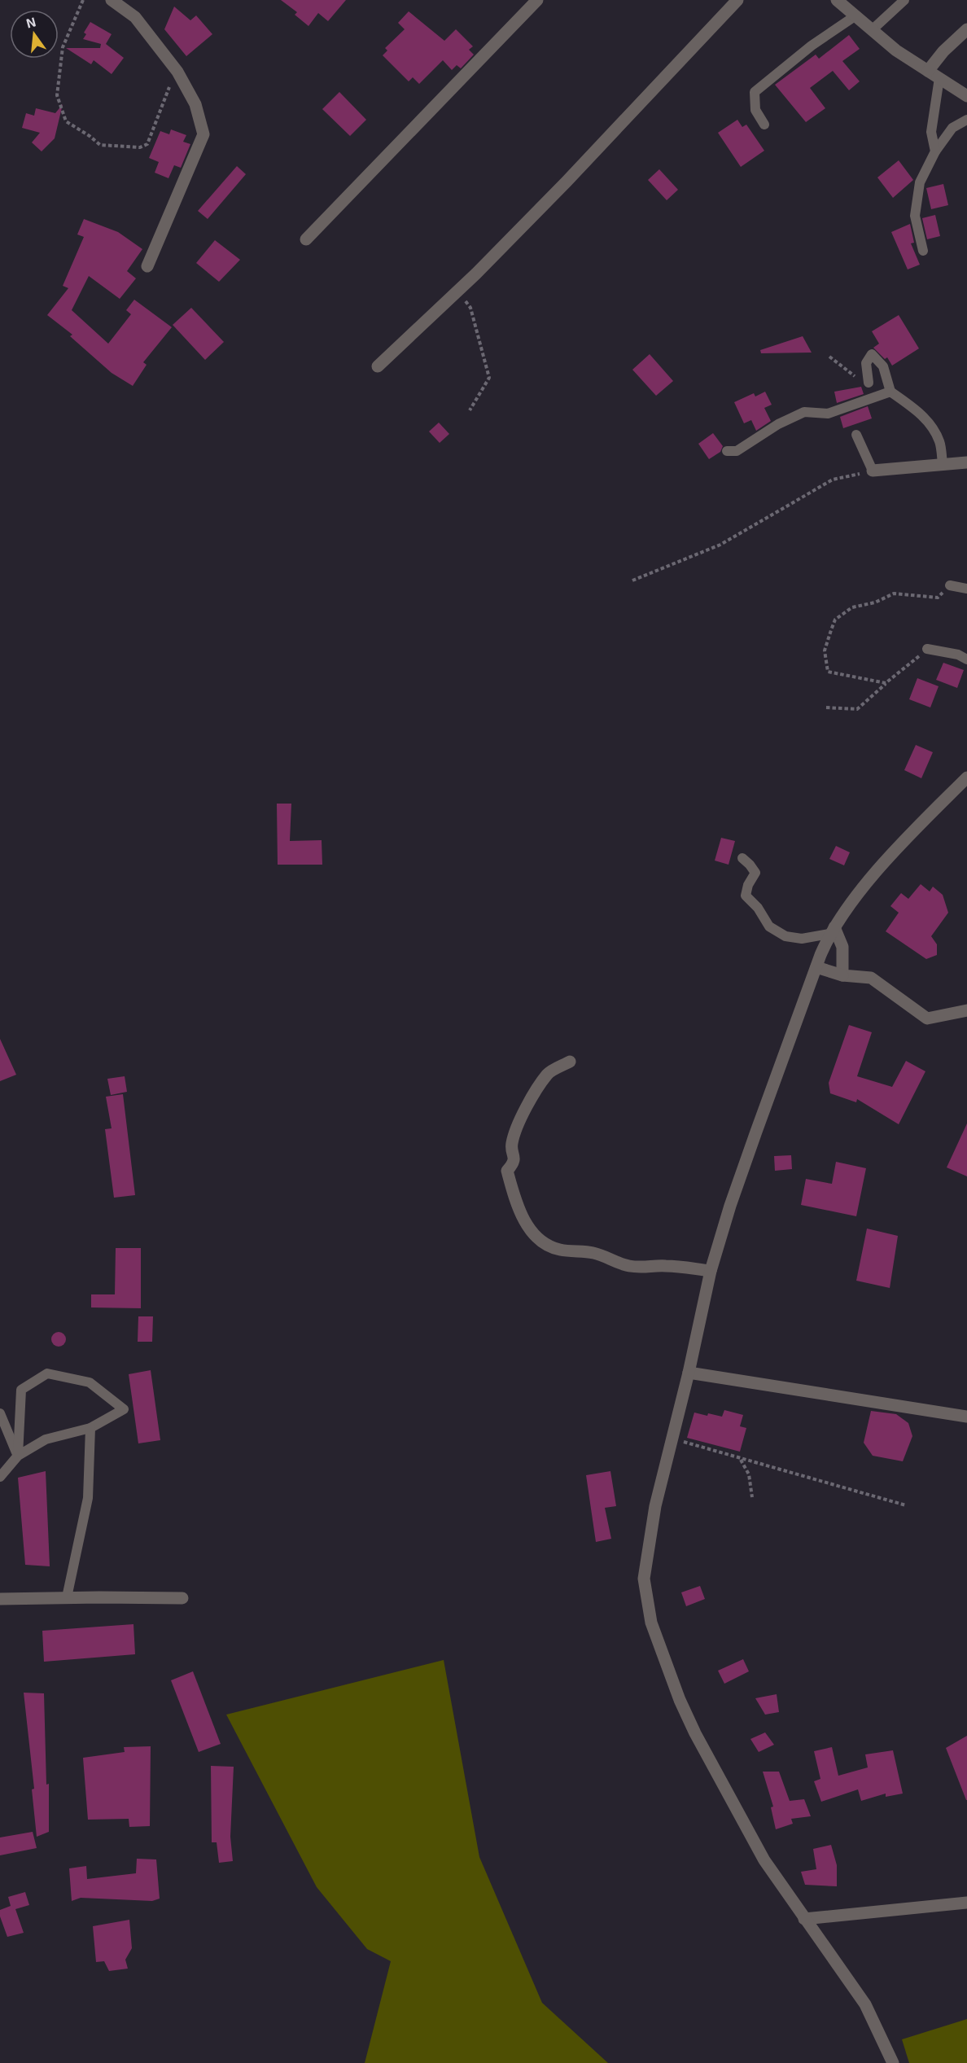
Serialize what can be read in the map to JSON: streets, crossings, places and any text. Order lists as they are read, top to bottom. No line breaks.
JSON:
{"north":"top"}
